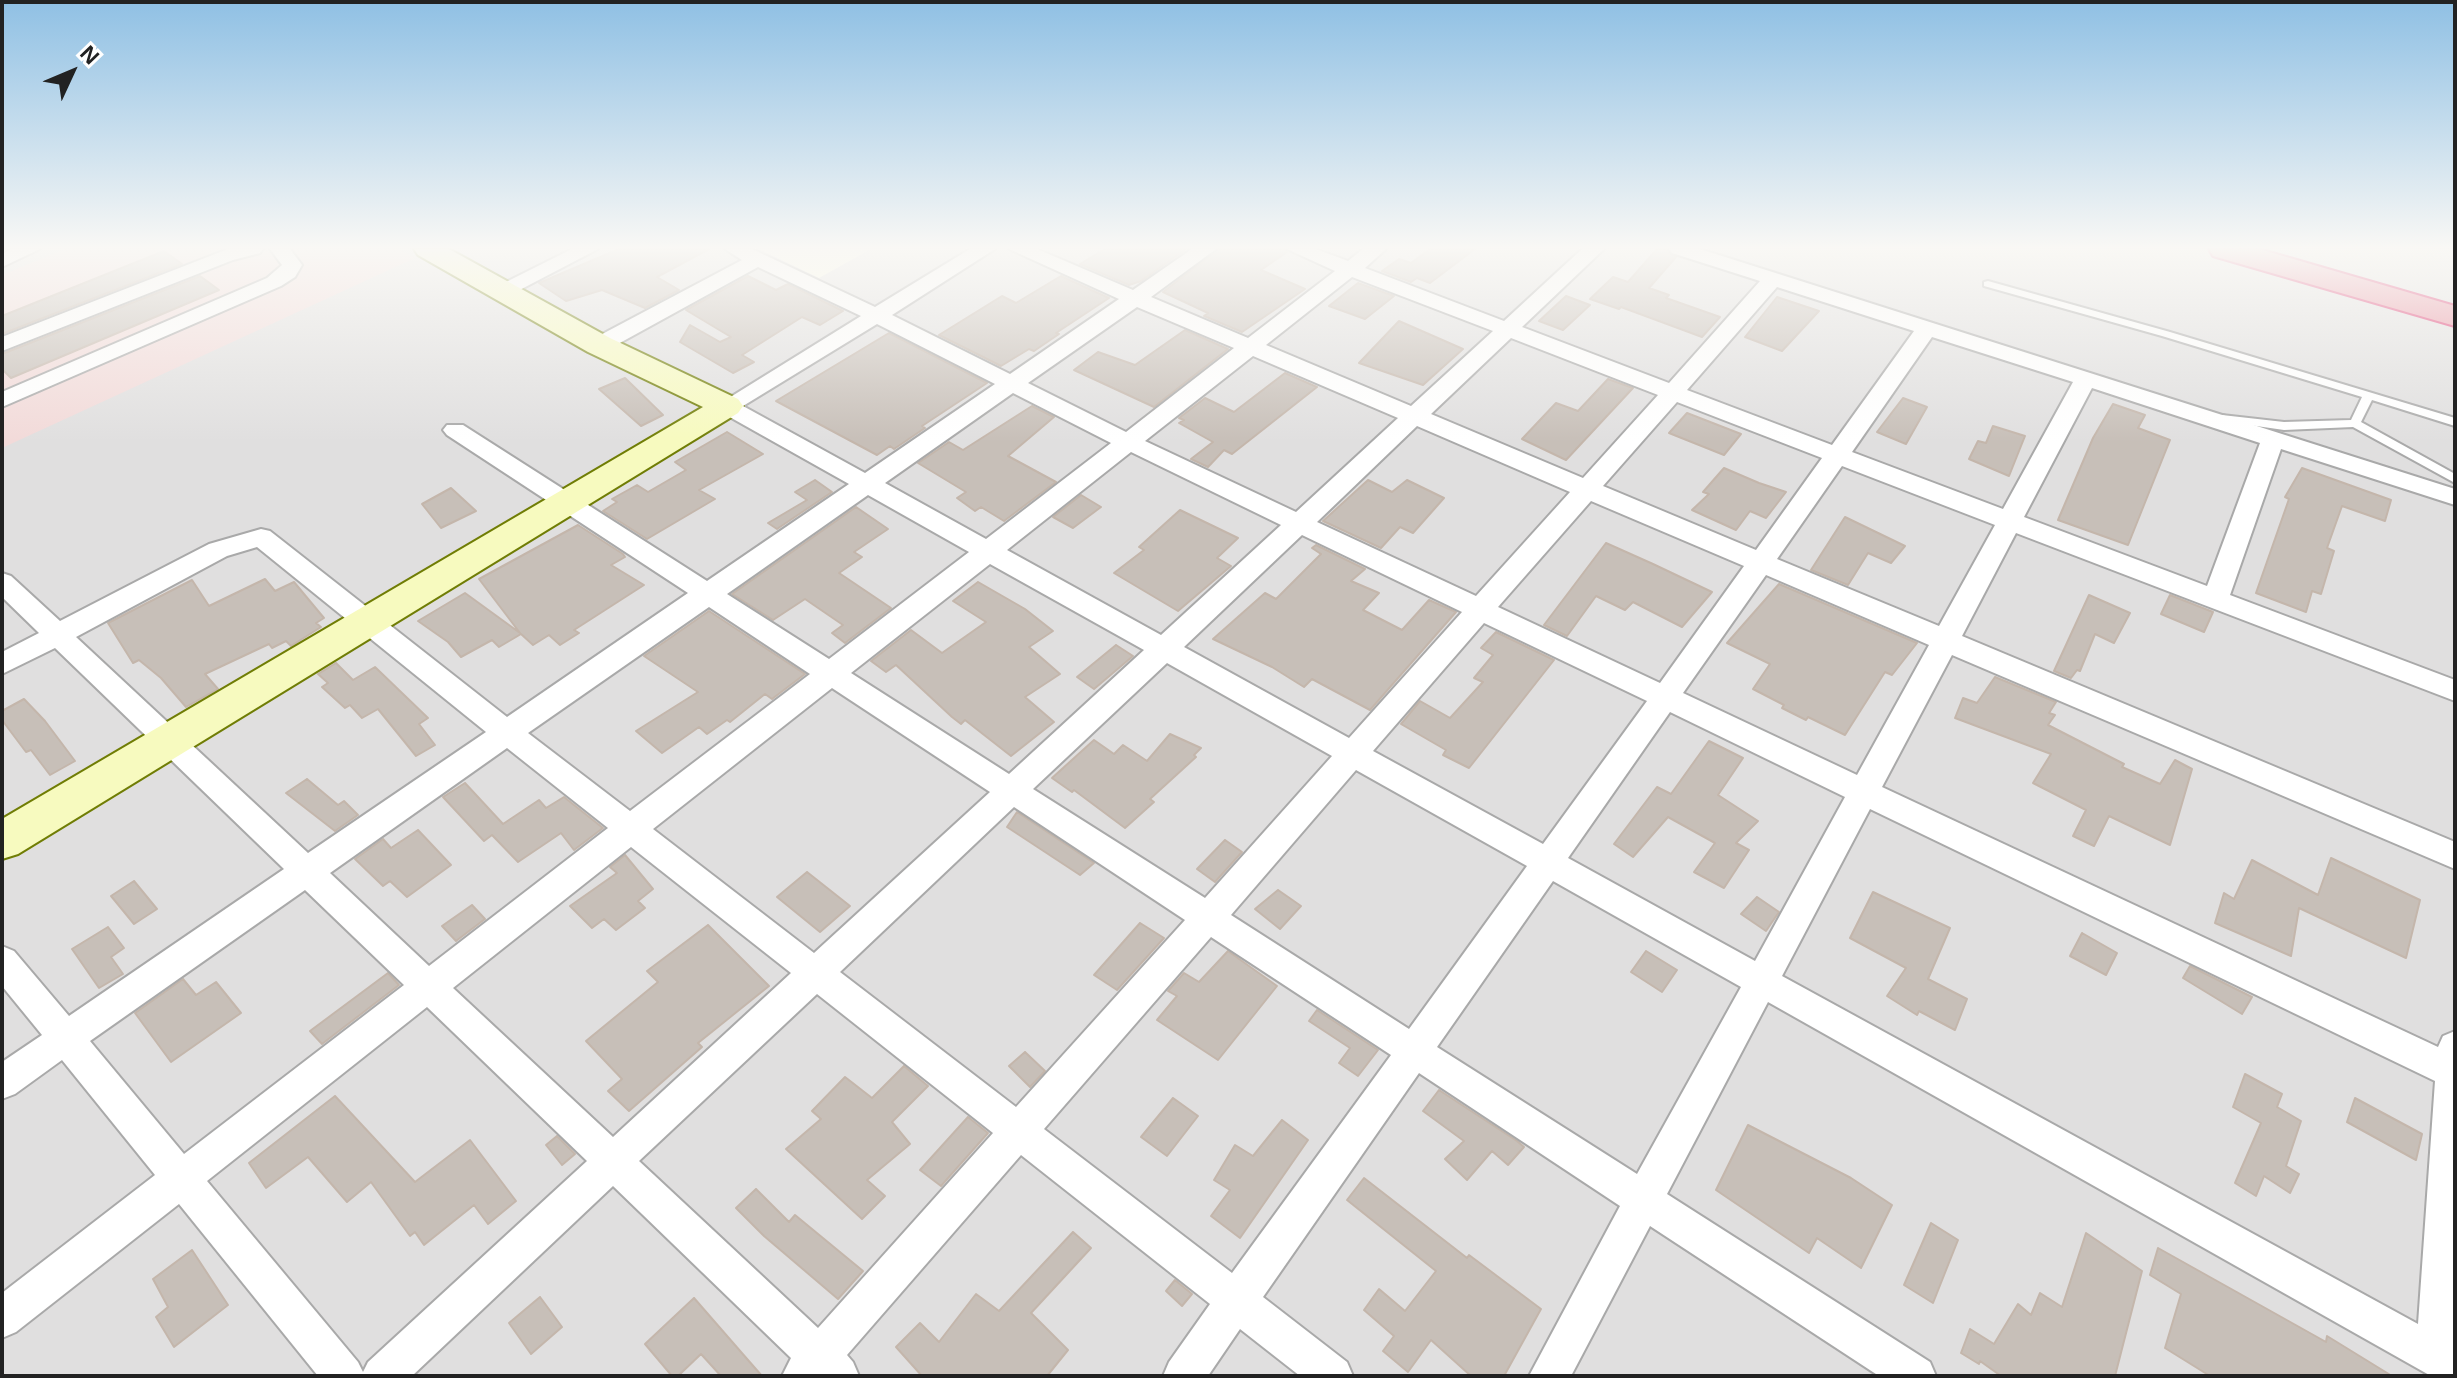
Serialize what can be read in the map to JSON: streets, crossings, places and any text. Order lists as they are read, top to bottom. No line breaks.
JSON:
{"north":"top right"}
